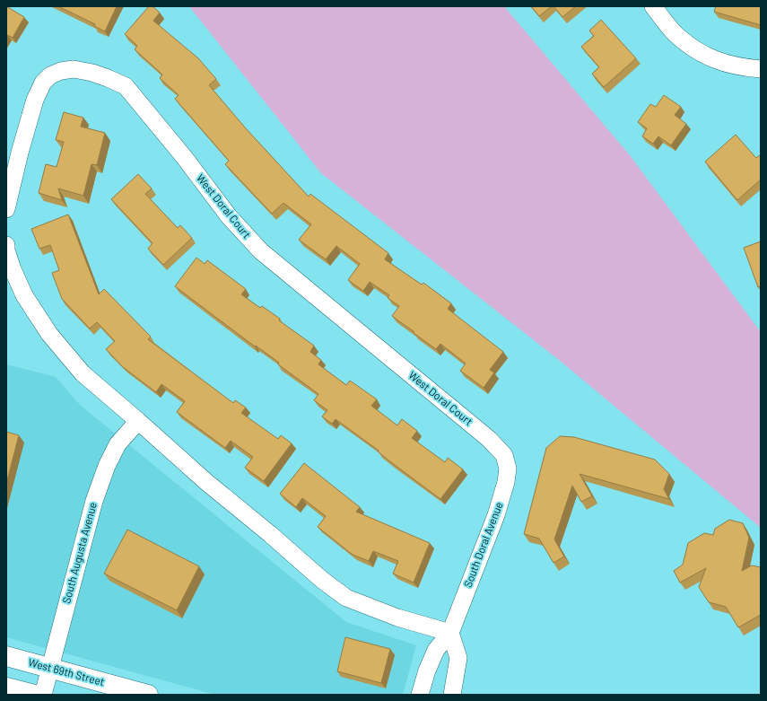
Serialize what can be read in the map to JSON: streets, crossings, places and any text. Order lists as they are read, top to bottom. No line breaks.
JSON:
{"streets":{"main road":["West 69th Street"],"street":["West Doral Court","South Doral Avenue","South Augusta Avenue"]},"crossings":[["West Doral Court","South Doral Avenue"],["South Augusta Avenue","West 69th Street"]]}
